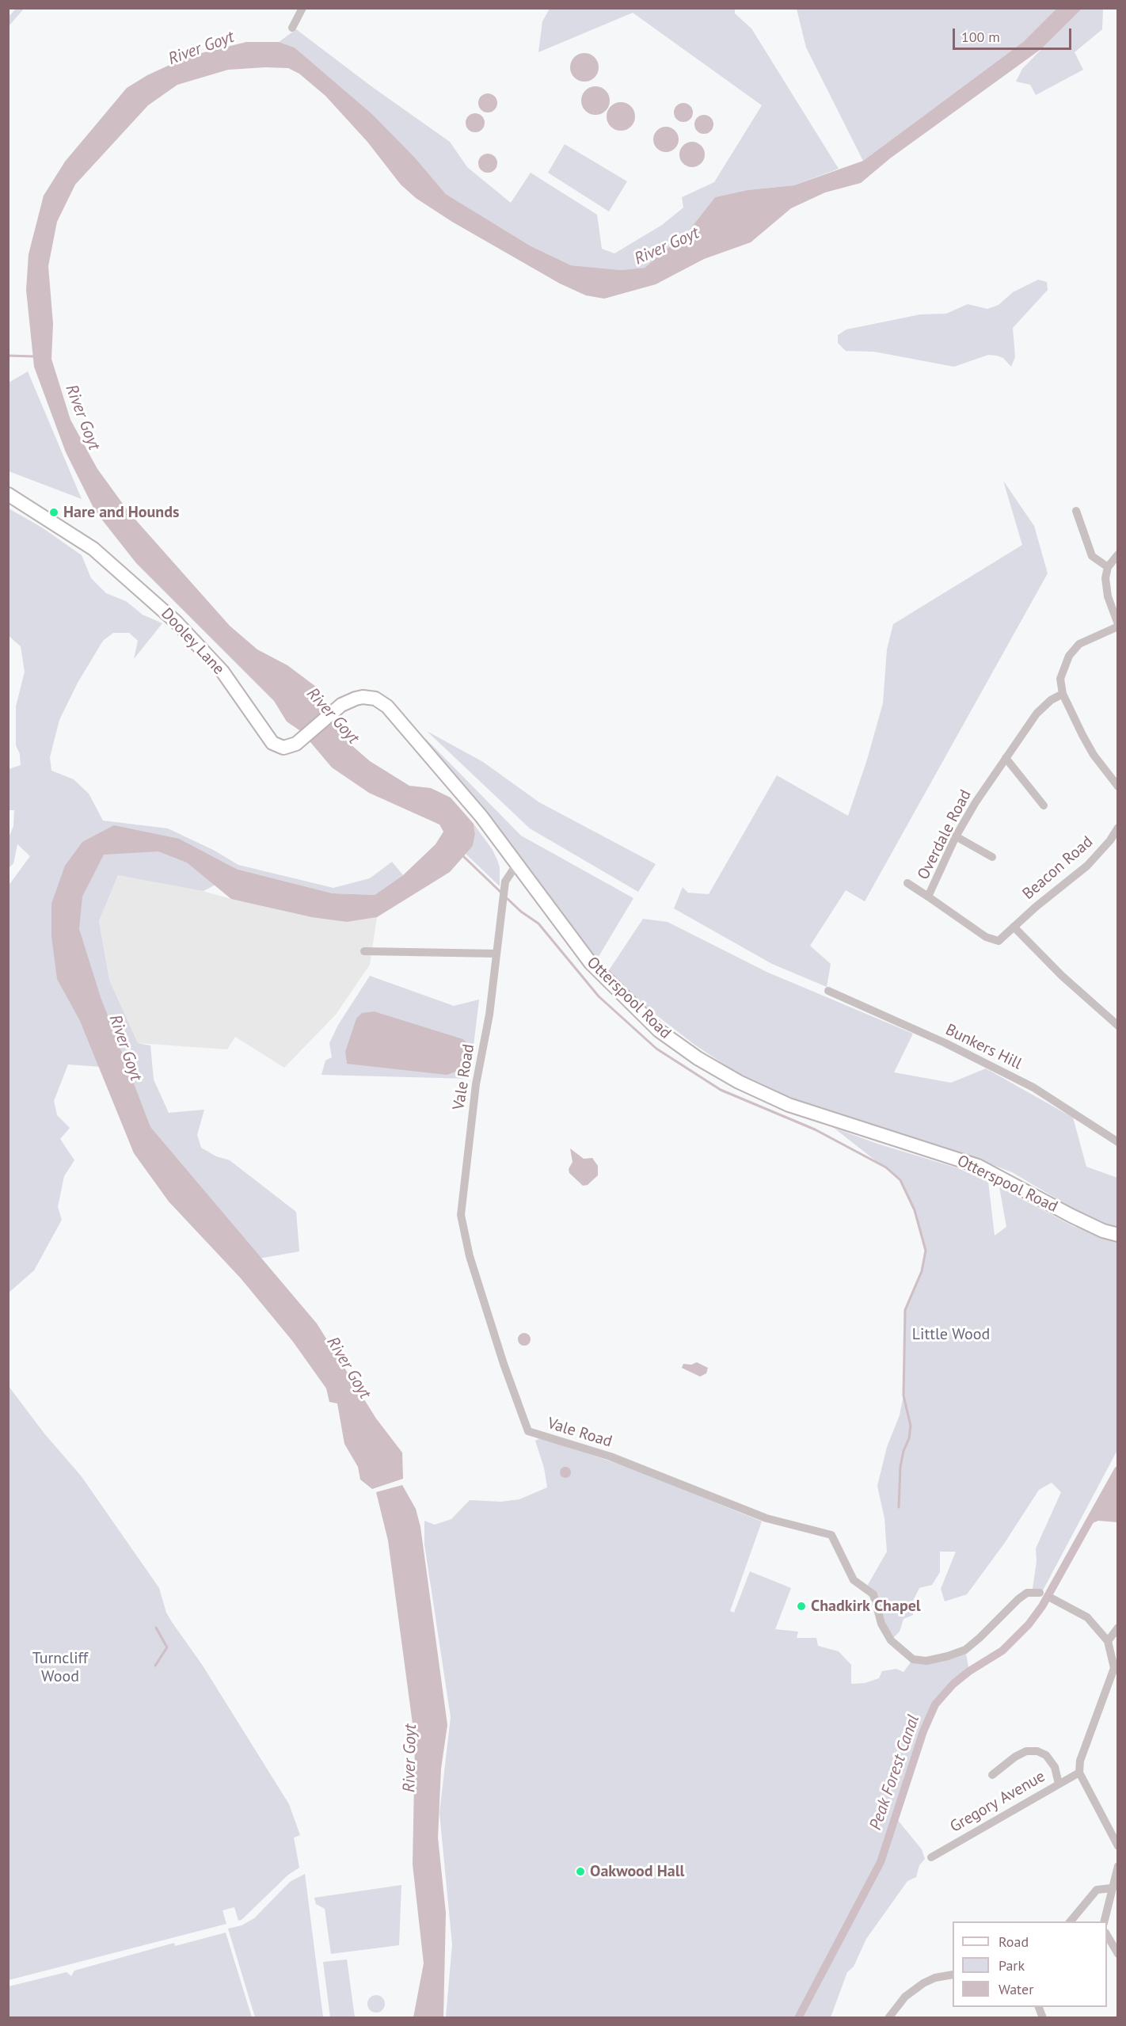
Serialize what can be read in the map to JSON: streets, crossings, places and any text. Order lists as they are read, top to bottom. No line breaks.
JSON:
{"streets":{"main road":["Dooley Lane","Otterspool Road"],"street":["Overdale Road","Beacon Road","Bunkers Hill","Vale Road","Gregory Avenue"]},"crossings":[["Dooley Lane","Otterspool Road"],["Overdale Road","Beacon Road"],["Otterspool Road","Vale Road"]],"water":["River Goyt","Peak Forest Canal"],"parks":["Little Wood","Turncliff Wood"],"places":["Hare and Hounds","Chadkirk Chapel","Oakwood Hall"],"legend":["Road","Park","Water"],"scale_bar":"100 m"}
